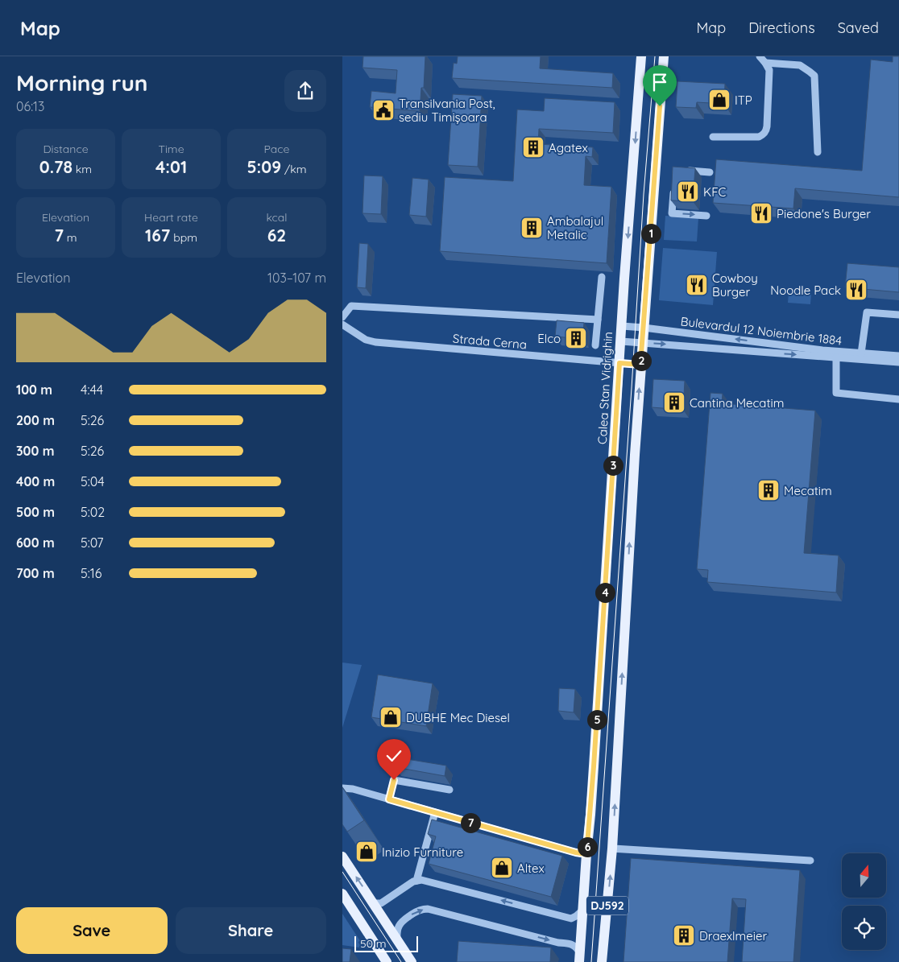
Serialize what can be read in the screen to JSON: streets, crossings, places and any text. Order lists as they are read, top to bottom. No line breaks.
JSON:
{"streets":{"main road":["Calea Stan Vidrighin","DJ592"],"street":["Bulevardul 12 Noiembrie 1884","Strada Cerna"]},"crossings":[["Bulevardul 12 Noiembrie 1884","Calea Stan Vidrighin"],["Bulevardul 12 Noiembrie 1884","DJ592"],["Strada Cerna","Calea Stan Vidrighin"],["Strada Cerna","DJ592"]],"places":{"shop":["ITP","DUBHE Mec Diesel","Inizio Furniture","Altex"],"public building":["Transilvania Post, sediu Timișoara"],"building":["Agatex","Ambalajul Metalic","Elco","Cantina Mecatim","Mecatim","Draexlmeier"],"restaurant":["KFC","Piedone's Burger","Cowboy Burger","Noodle Pack"]},"scale_bar":"50 m","north":"top","page":{"header":"Map","nav":["Map","Directions","Saved"],"heading":["Morning run","06:13"],"stats":[["Distance","0.78 km"],["Time","4:01"],["Pace","5:09 /km"],["Elevation","7 m"],["Heart rate","167 bpm"],["kcal","62"]],"pins":["1","2","3","4","5","7","6"],"chart":["Elevation","103–107 m"],"list":[{"name":"100 m","note":"4:44"},{"name":"200 m","note":"5:26"},{"name":"300 m","note":"5:26"},{"name":"400 m","note":"5:04"},{"name":"500 m","note":"5:02"},{"name":"600 m","note":"5:07"},{"name":"700 m","note":"5:16"}],"buttons":["Save","Share"],"scale":"50 m"}}
